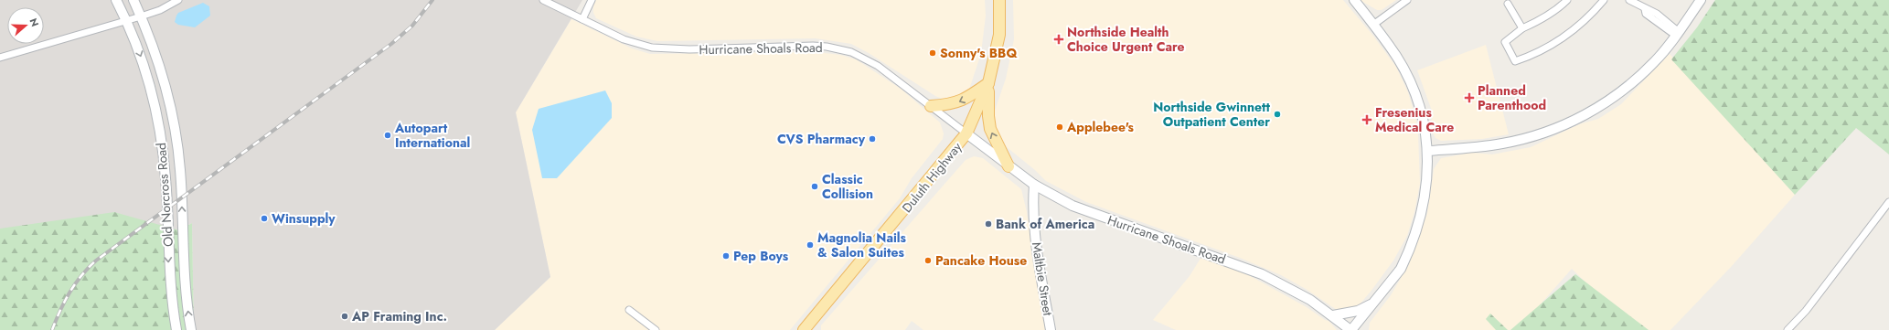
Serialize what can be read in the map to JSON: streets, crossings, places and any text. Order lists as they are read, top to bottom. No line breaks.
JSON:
{"streets":{"main road":["Duluth Highway"],"street":["Hurricane Shoals Road","Old Norcross Road","Maltbie Street"]},"crossings":[["Hurricane Shoals Road","Duluth Highway"],["Hurricane Shoals Road","Maltbie Street"]],"places":{"health":["Northside Health Choice Urgent Care","Planned Parenthood","Fresenius Medical Care"],"other":["Sonny's BBQ","Northside Gwinnett Outpatient Center","Applebee's","Autopart International","CVS Pharmacy","Classic Collision","Winsupply","Bank of America","Magnolia Nails & Salon Suites","Pep Boys","Pancake House","AP Framing Inc."]},"north":"right"}
